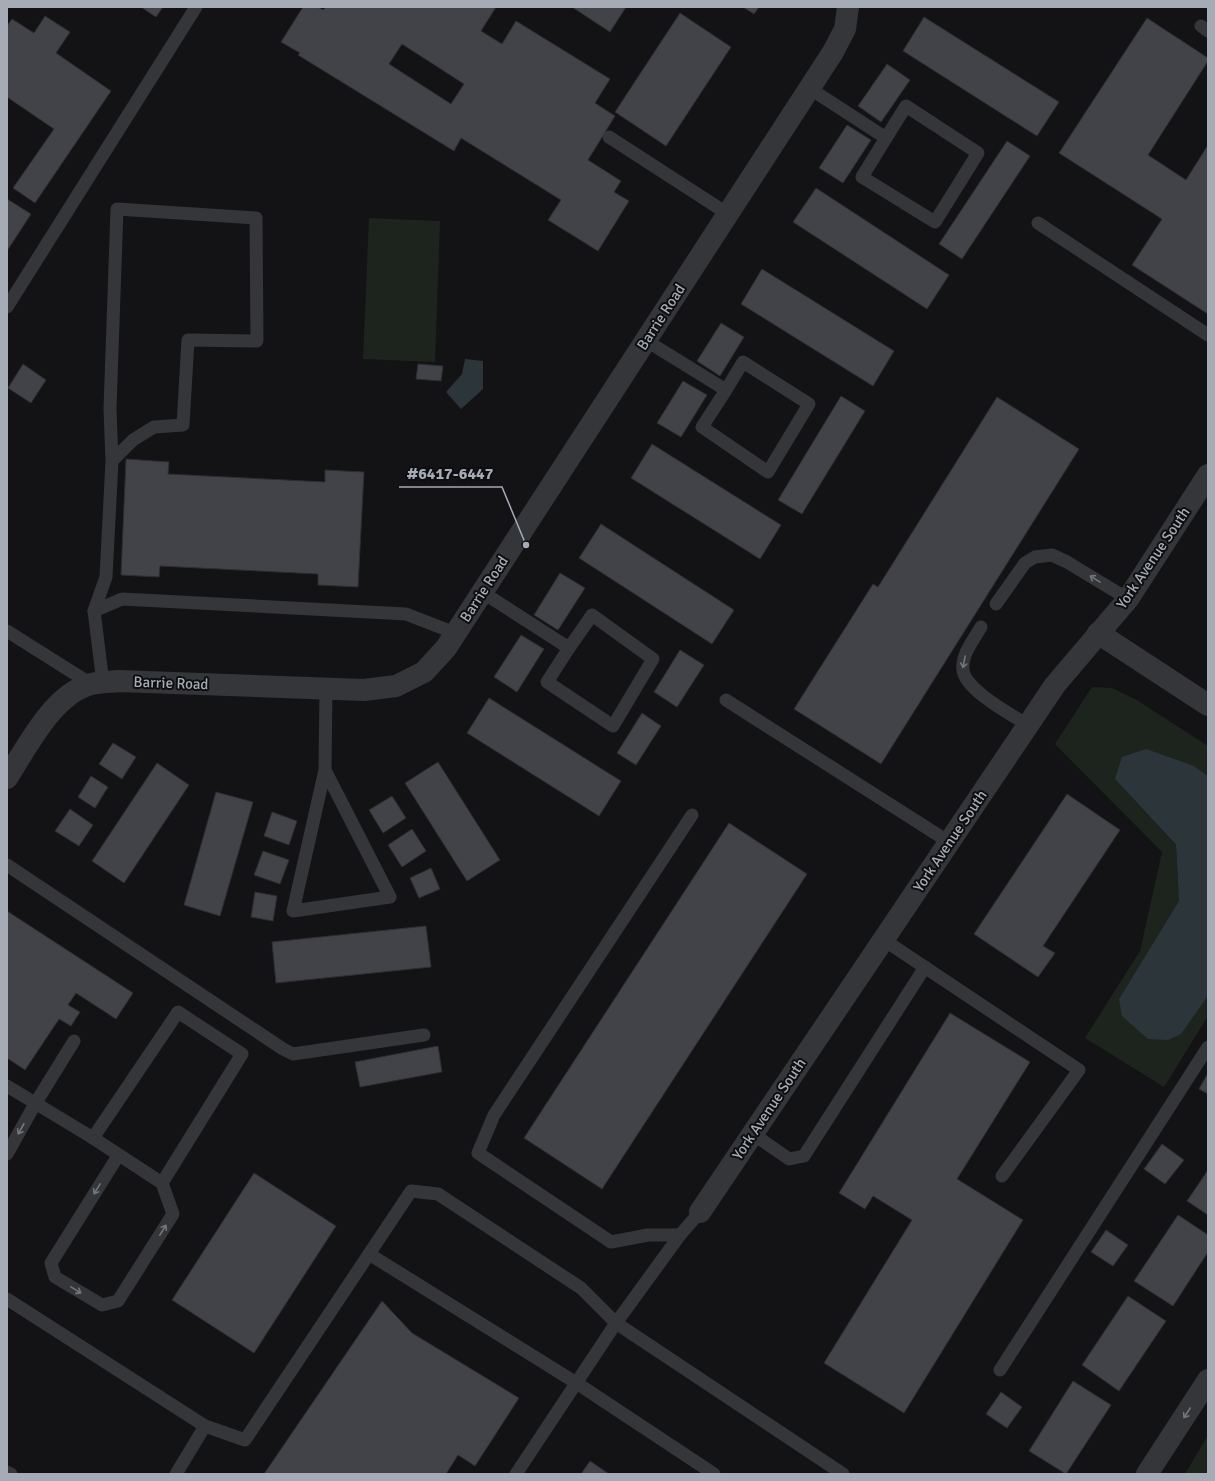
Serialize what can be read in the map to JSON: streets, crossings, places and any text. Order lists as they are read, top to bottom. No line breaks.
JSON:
{"streets":{"street":["Barrie Road","York Avenue South"]},"places":["#6417-6447"]}
